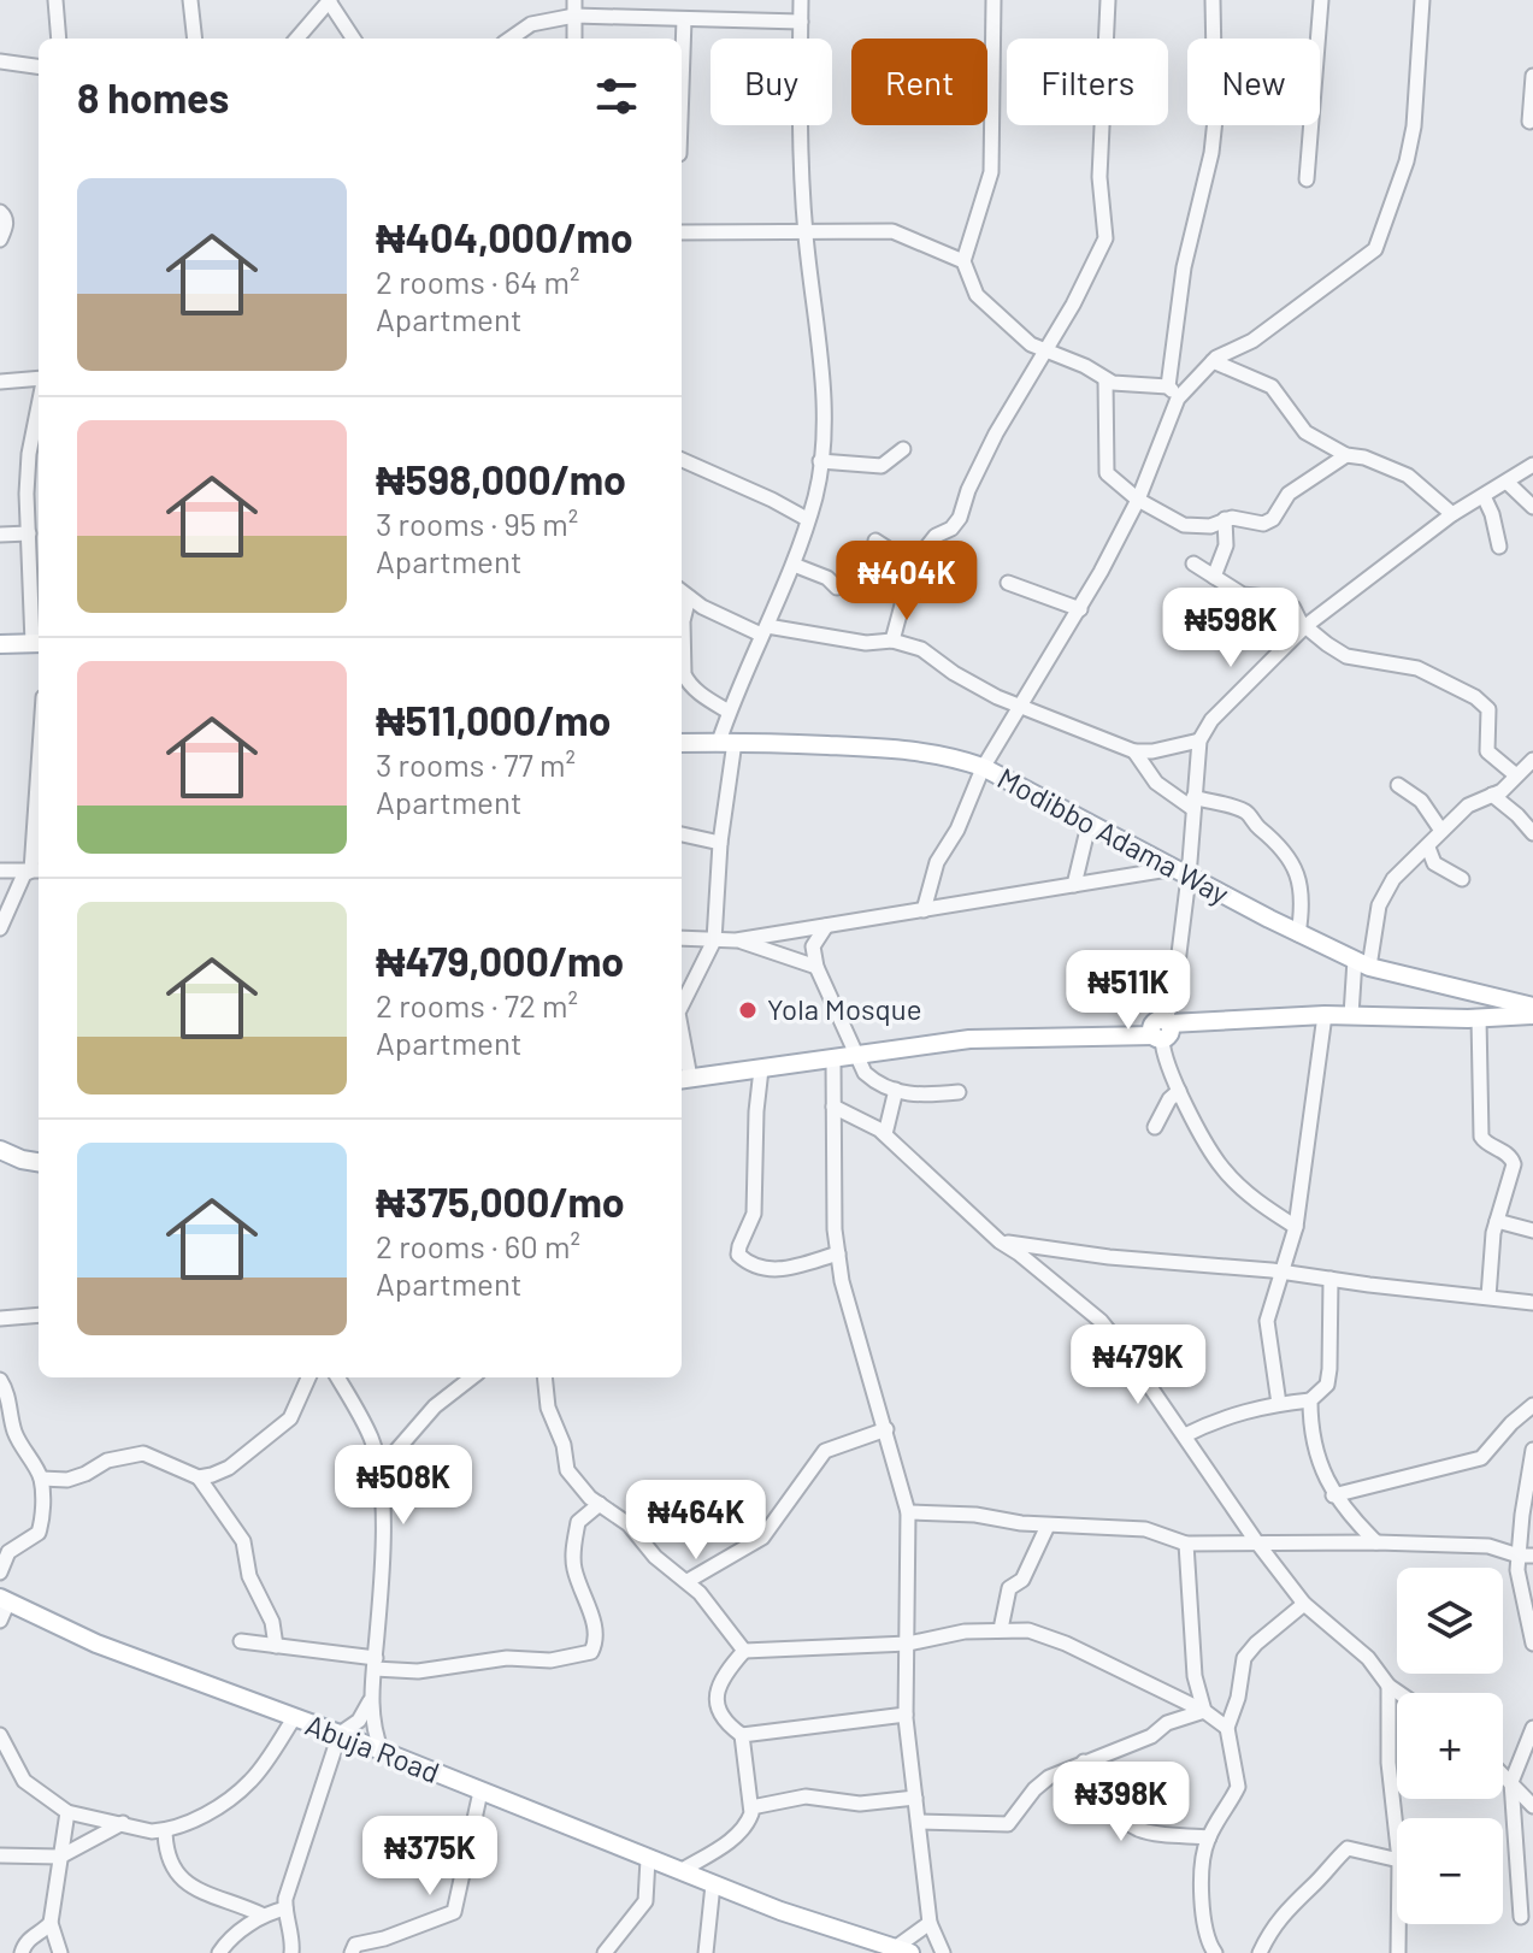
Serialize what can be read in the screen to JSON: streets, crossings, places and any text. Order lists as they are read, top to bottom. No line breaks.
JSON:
{"streets":{"main road":["Modibbo Adama Way","Abuja Road"]},"places":["Yola Mosque"],"page":{"chip":["Buy","Rent","Filters","New"],"heading":"8 homes","list":[{"name":"₦404,000/mo","note":"2 rooms · 64 m² · Apartment"},{"name":"₦598,000/mo","note":"3 rooms · 95 m² · Apartment"},{"name":"₦511,000/mo","note":"3 rooms · 77 m² · Apartment"},{"name":"₦479,000/mo","note":"2 rooms · 72 m² · Apartment"},{"name":"₦375,000/mo","note":"2 rooms · 60 m² · Apartment"}],"price":["₦404K","₦598K","₦511K","₦479K","₦508K","₦464K","₦398K","₦375K"],"map_buttons":["+","−"]}}
